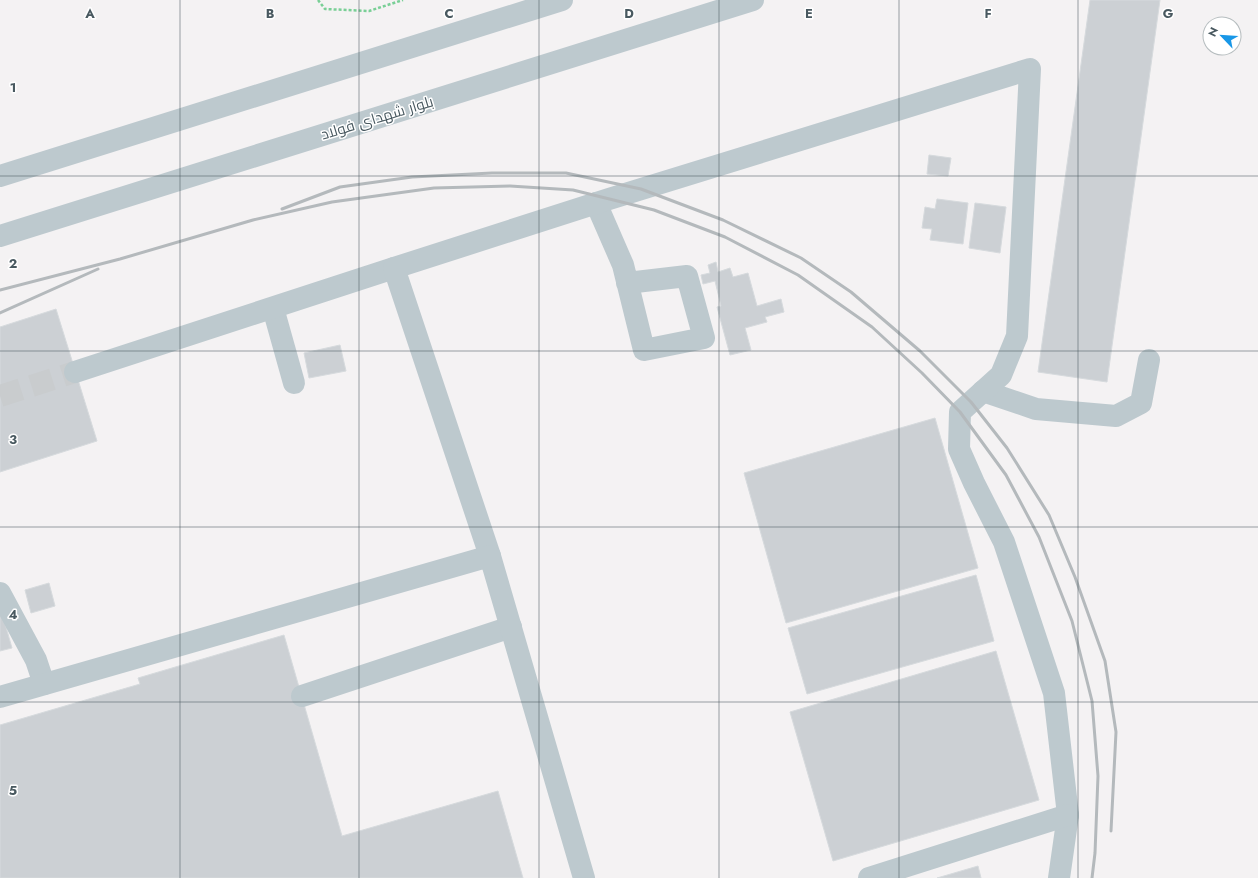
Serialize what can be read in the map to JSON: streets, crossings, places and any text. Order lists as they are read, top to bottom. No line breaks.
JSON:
{"streets":{"street":["بلوار شهدای فولاد"]},"north":"top left","grid":{"columns":["A","B","C","D","E","F","G"],"rows":["1","2","3","4","5"]}}
